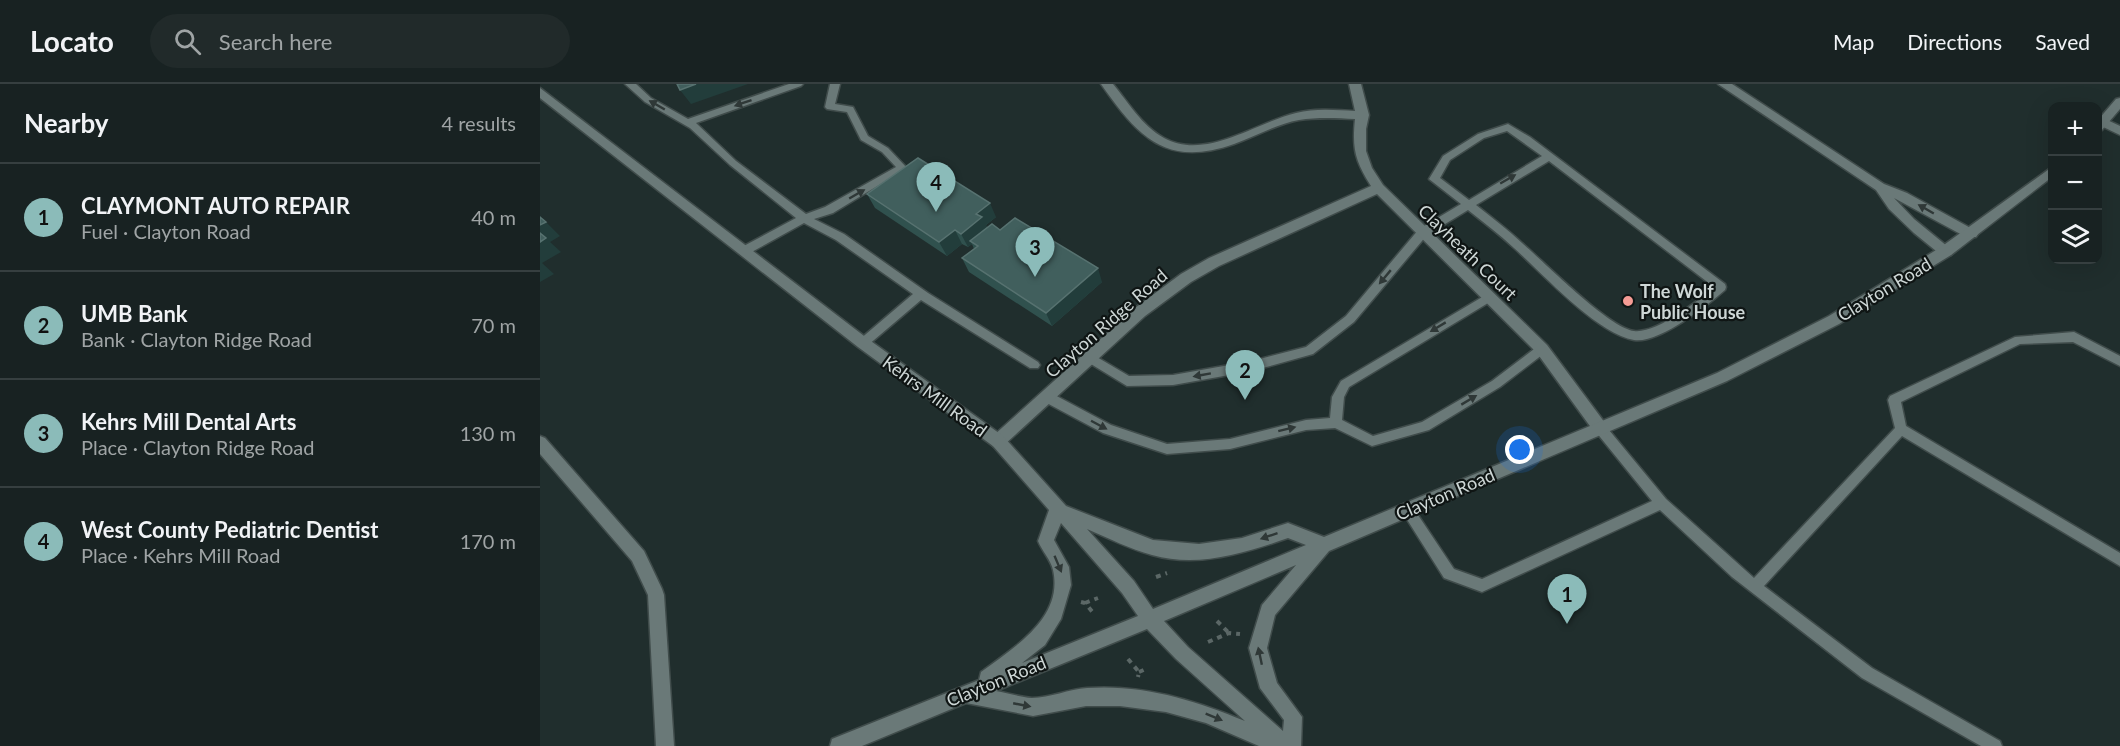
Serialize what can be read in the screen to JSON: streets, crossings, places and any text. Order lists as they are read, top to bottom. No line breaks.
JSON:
{"streets":{"street":["Clayheath Court","Clayton Road","Clayton Ridge Road","Kehrs Mill Road"]},"crossings":[["Clayheath Court","Clayton Road"],["Clayheath Court","Clayton Ridge Road"],["Clayton Road","Kehrs Mill Road"],["Clayton Ridge Road","Kehrs Mill Road"]],"places":["The Wolf Public House"],"page":{"header":"Locato","search":"Search here","nav":["Map","Directions","Saved"],"heading":["Nearby","4 results"],"map_buttons":["+","−"],"list":[{"mark":"1","name":"CLAYMONT AUTO REPAIR","note":"Fuel · Clayton Road","value":"40 m"},{"mark":"2","name":"UMB Bank","note":"Bank · Clayton Ridge Road","value":"70 m"},{"mark":"3","name":"Kehrs Mill Dental Arts","note":"Place · Clayton Ridge Road","value":"130 m"},{"mark":"4","name":"West County Pediatric Dentist","note":"Place · Kehrs Mill Road","value":"170 m"}],"pins":["4","3","2","1"]}}
